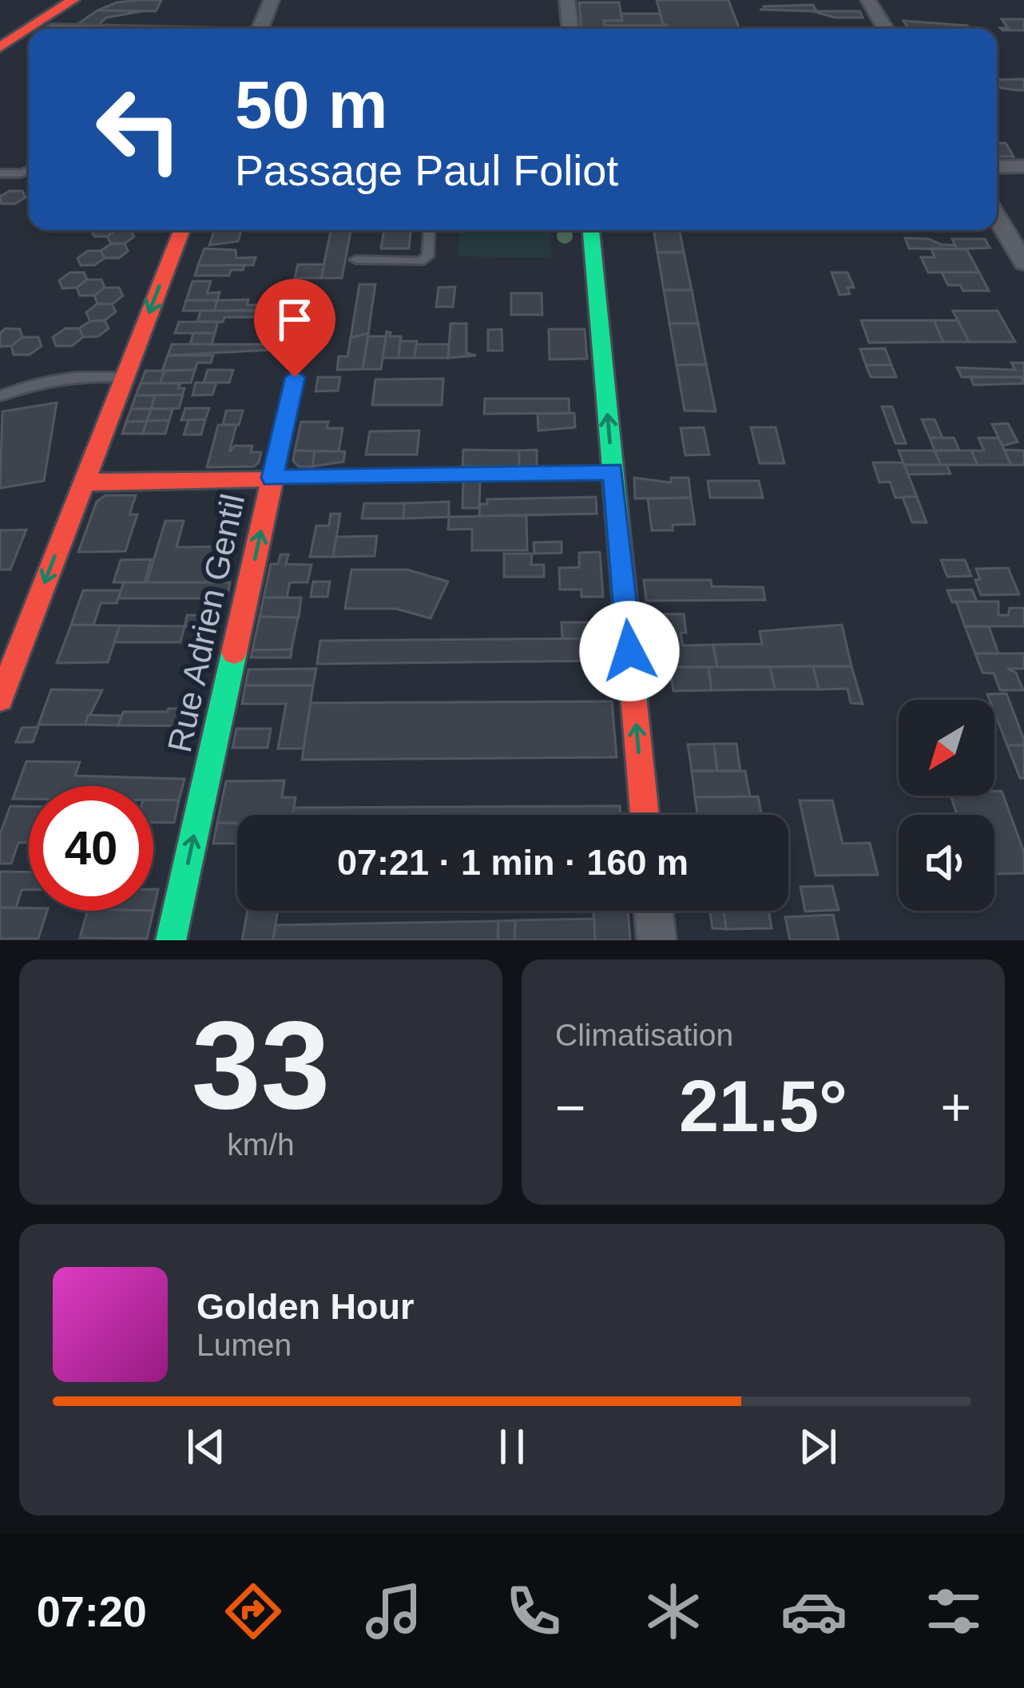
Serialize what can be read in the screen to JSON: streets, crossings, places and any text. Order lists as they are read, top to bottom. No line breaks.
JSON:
{"streets":{"street":["Rue Adrien Gentil"]},"one_way":["Rue Adrien Gentil"],"north":"bottom left","page":{"turn":["50 m","Passage Paul Foliot"],"limit":"40","trip":"07:21 · 1 min · 160 m","tile":[["33","km/h"],"Climatisation"],"heat":["−","21.5°","+"],"song":["Golden Hour","Lumen"],"tabs":"07:20"}}
